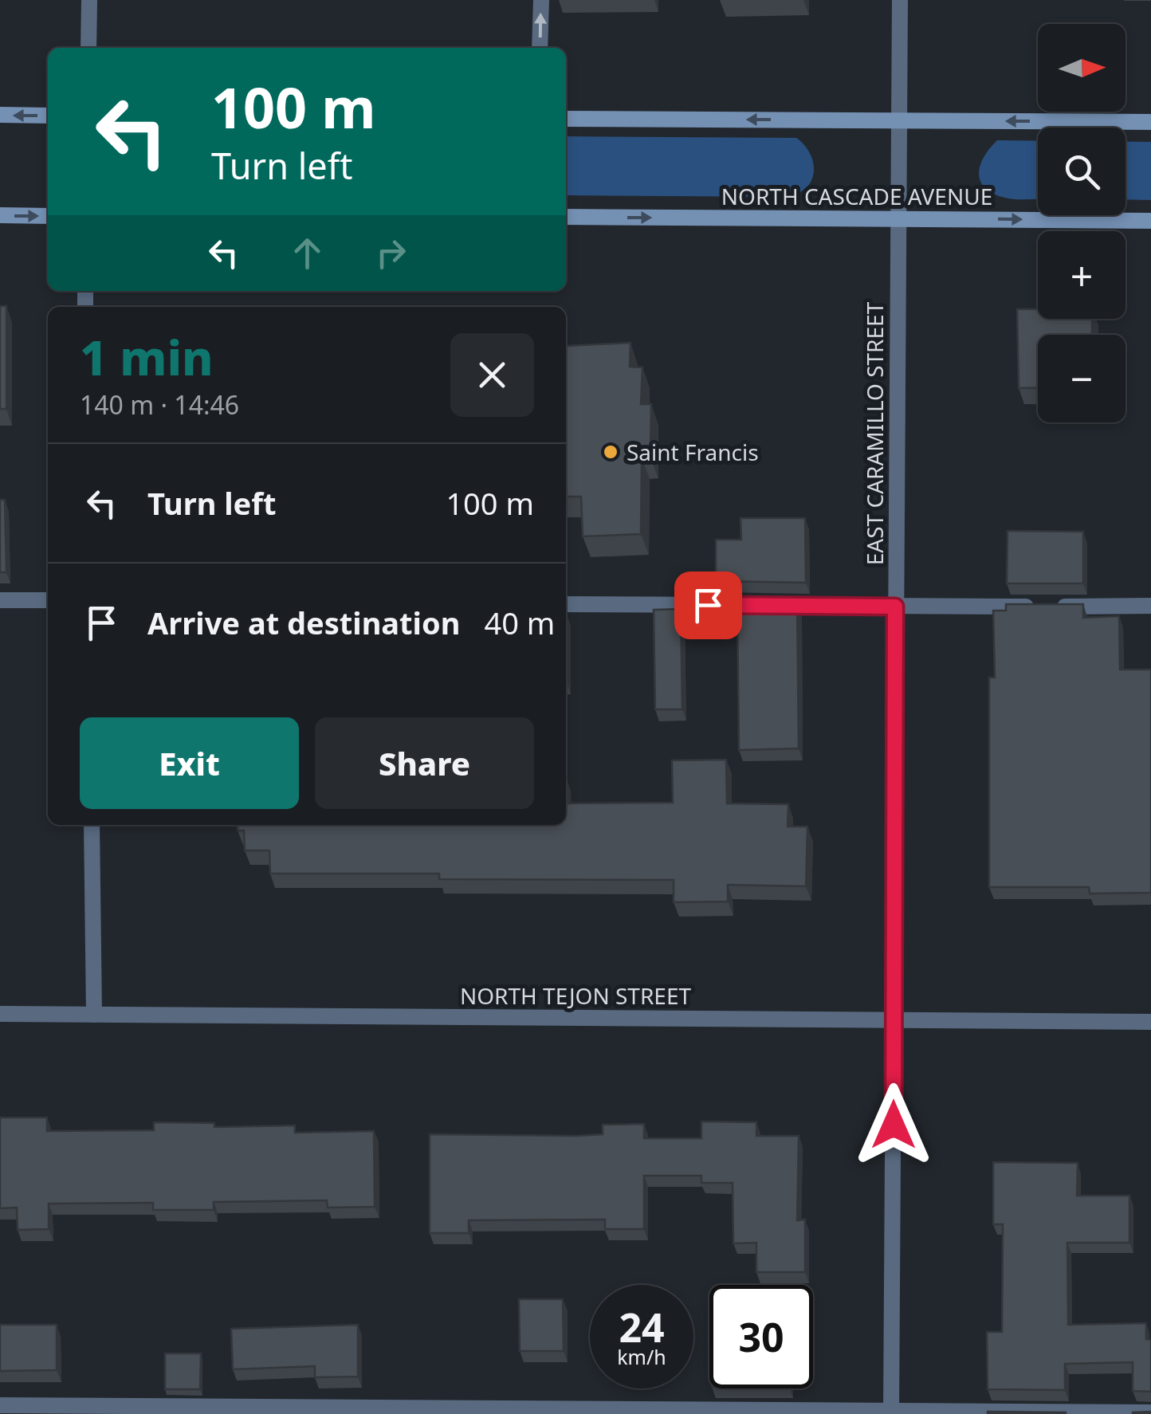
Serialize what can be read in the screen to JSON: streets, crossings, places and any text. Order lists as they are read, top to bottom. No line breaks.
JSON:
{"streets":{"main road":["NORTH CASCADE AVENUE"],"street":["EAST CARAMILLO STREET","NORTH TEJON STREET"]},"crossings":[["NORTH CASCADE AVENUE","EAST CARAMILLO STREET"],["EAST CARAMILLO STREET","NORTH TEJON STREET"]],"places":["Saint Francis"],"north":"right","page":{"map_buttons":["+","−"],"turn":["100 m","Turn left"],"heading":["1 min","140 m · 14:46"],"list":[{"name":"Turn left","value":"100 m"},{"name":"Arrive at destination","value":"40 m"}],"buttons":["Exit","Share"],"speed":"24 km/h","limit":"30"}}
